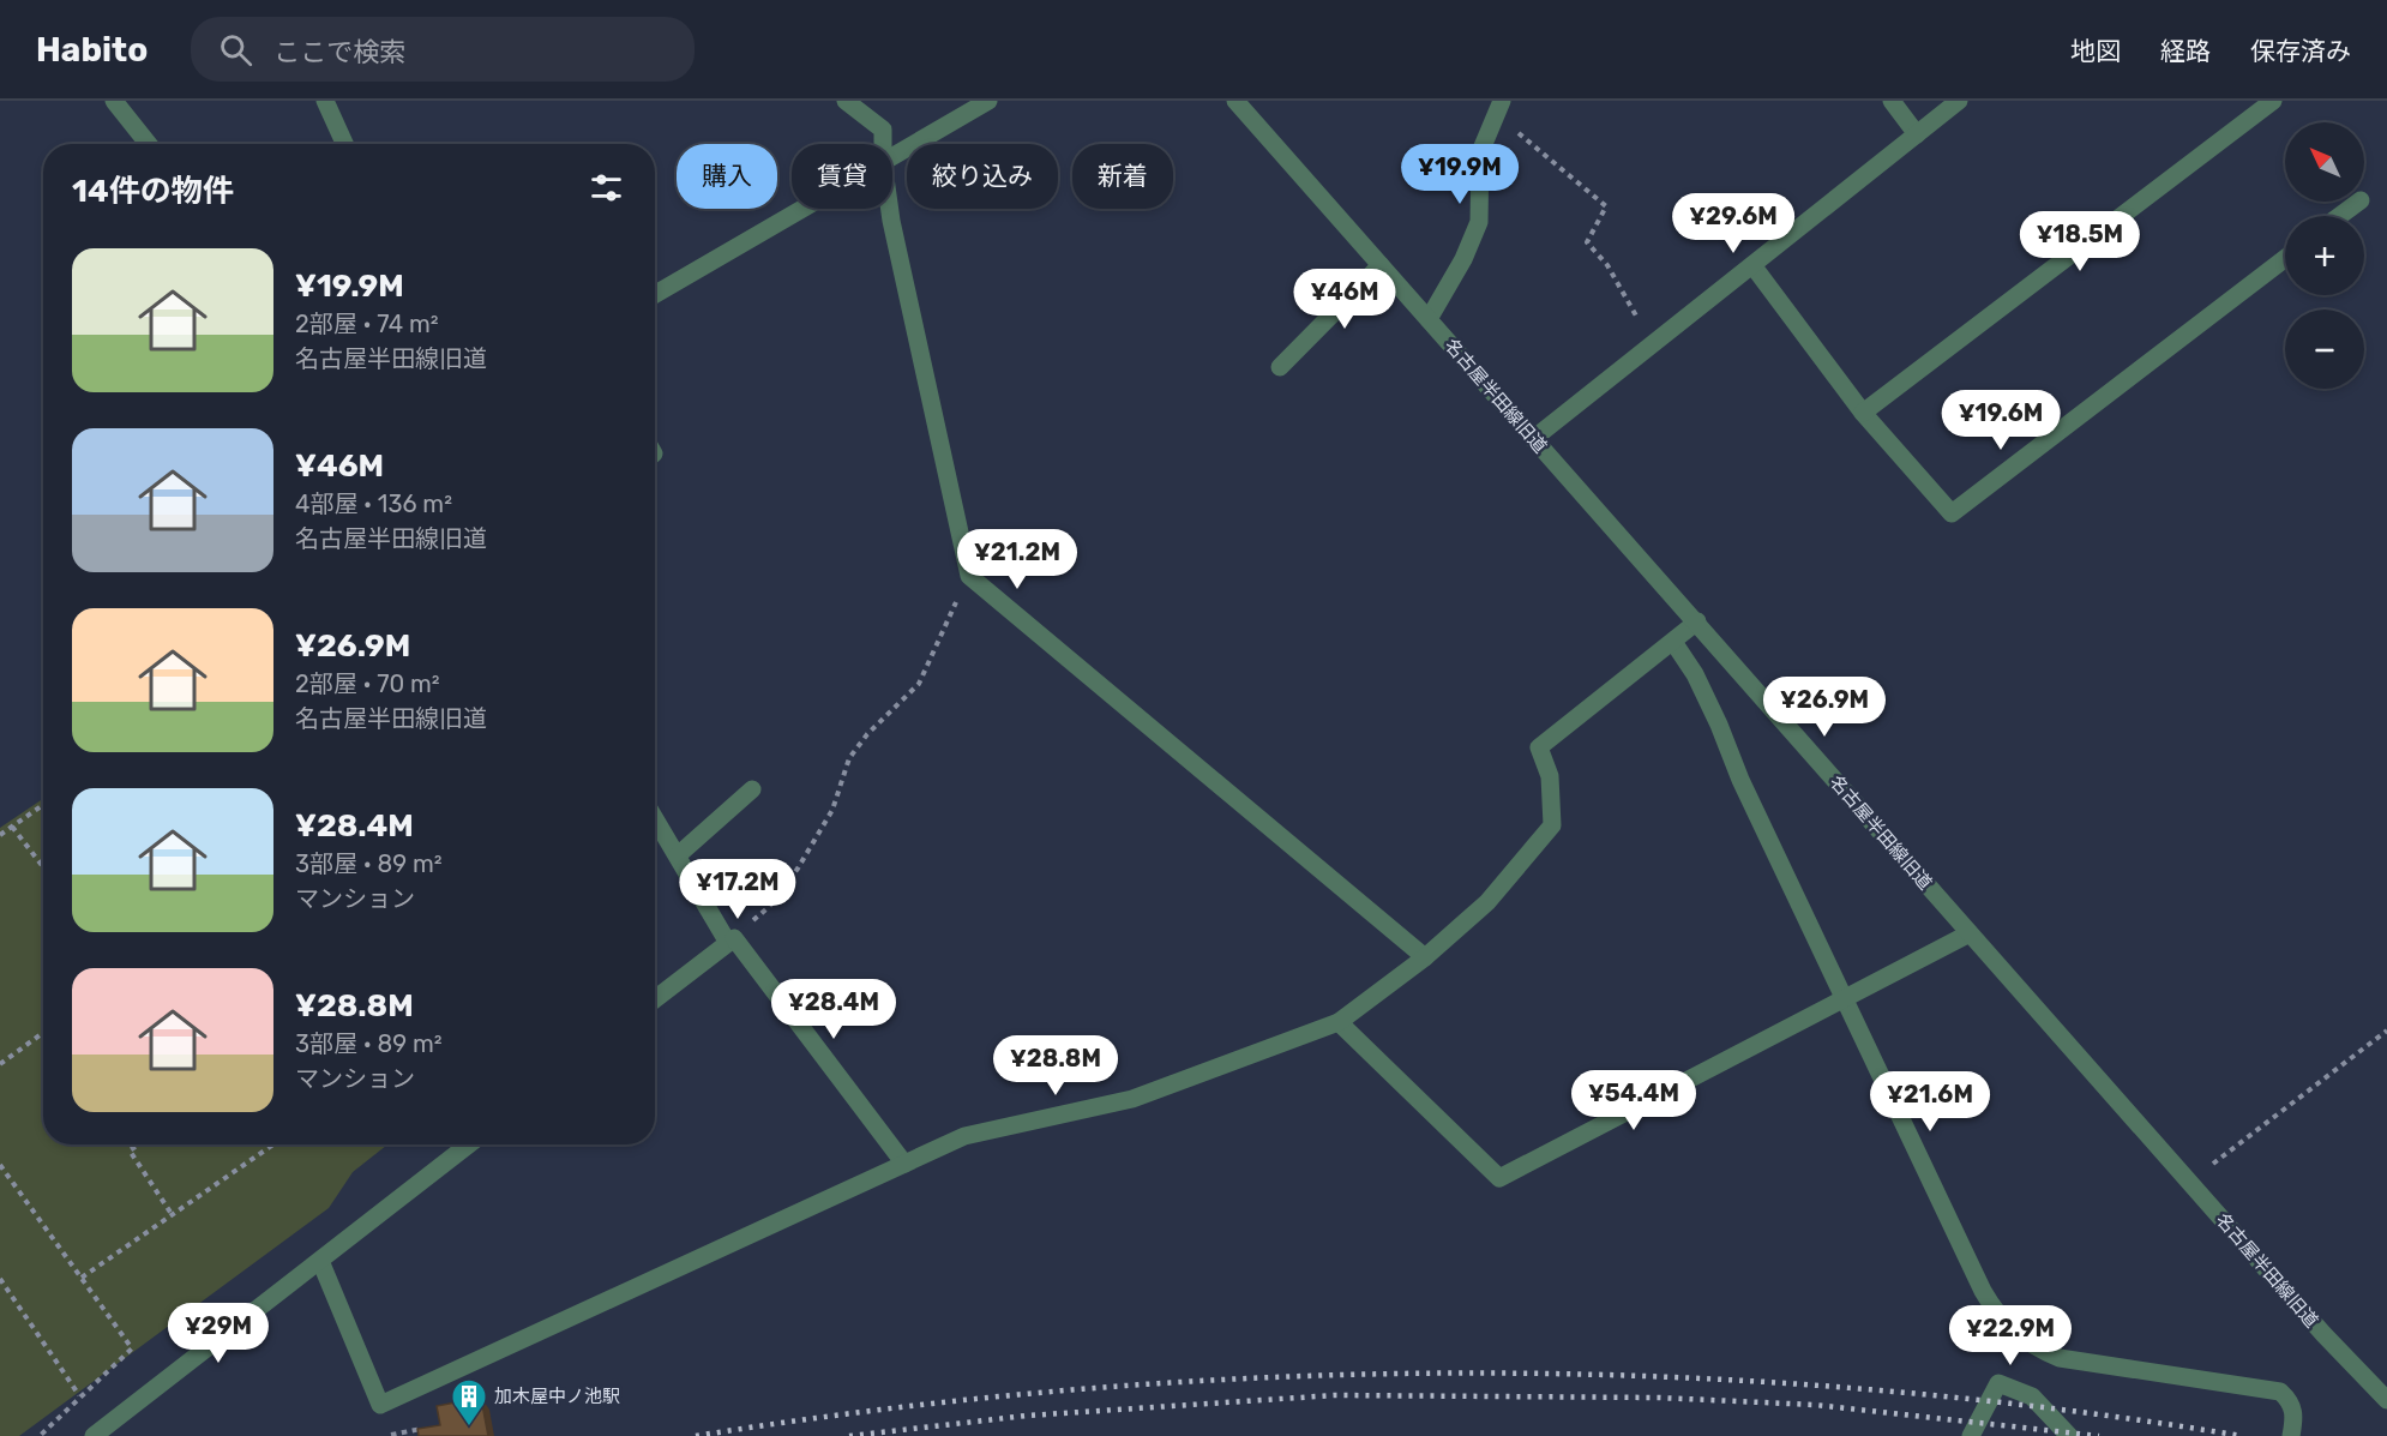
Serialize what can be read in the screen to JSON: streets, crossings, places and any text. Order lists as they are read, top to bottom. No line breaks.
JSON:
{"streets":{"street":["名古屋半田線旧道"]},"places":{"building":["加木屋中ノ池駅"]},"north":"top left","page":{"header":"Habito","search":"ここで検索","nav":["地図","経路","保存済み"],"map_buttons":["+","−"],"price":["¥19.9M","¥29.6M","¥18.5M","¥46M","¥19.6M","¥21.2M","¥26.9M","¥17.2M","¥28.4M","¥28.8M","¥54.4M","¥21.6M","¥29M","¥22.9M"],"chip":["購入","賃貸","絞り込み","新着"],"heading":"14件の物件","list":[{"name":"¥19.9M","note":"2部屋 · 74 m² · 名古屋半田線旧道"},{"name":"¥46M","note":"4部屋 · 136 m² · 名古屋半田線旧道"},{"name":"¥26.9M","note":"2部屋 · 70 m² · 名古屋半田線旧道"},{"name":"¥28.4M","note":"3部屋 · 89 m² · マンション"},{"name":"¥28.8M","note":"3部屋 · 89 m² · マンション"}]}}
